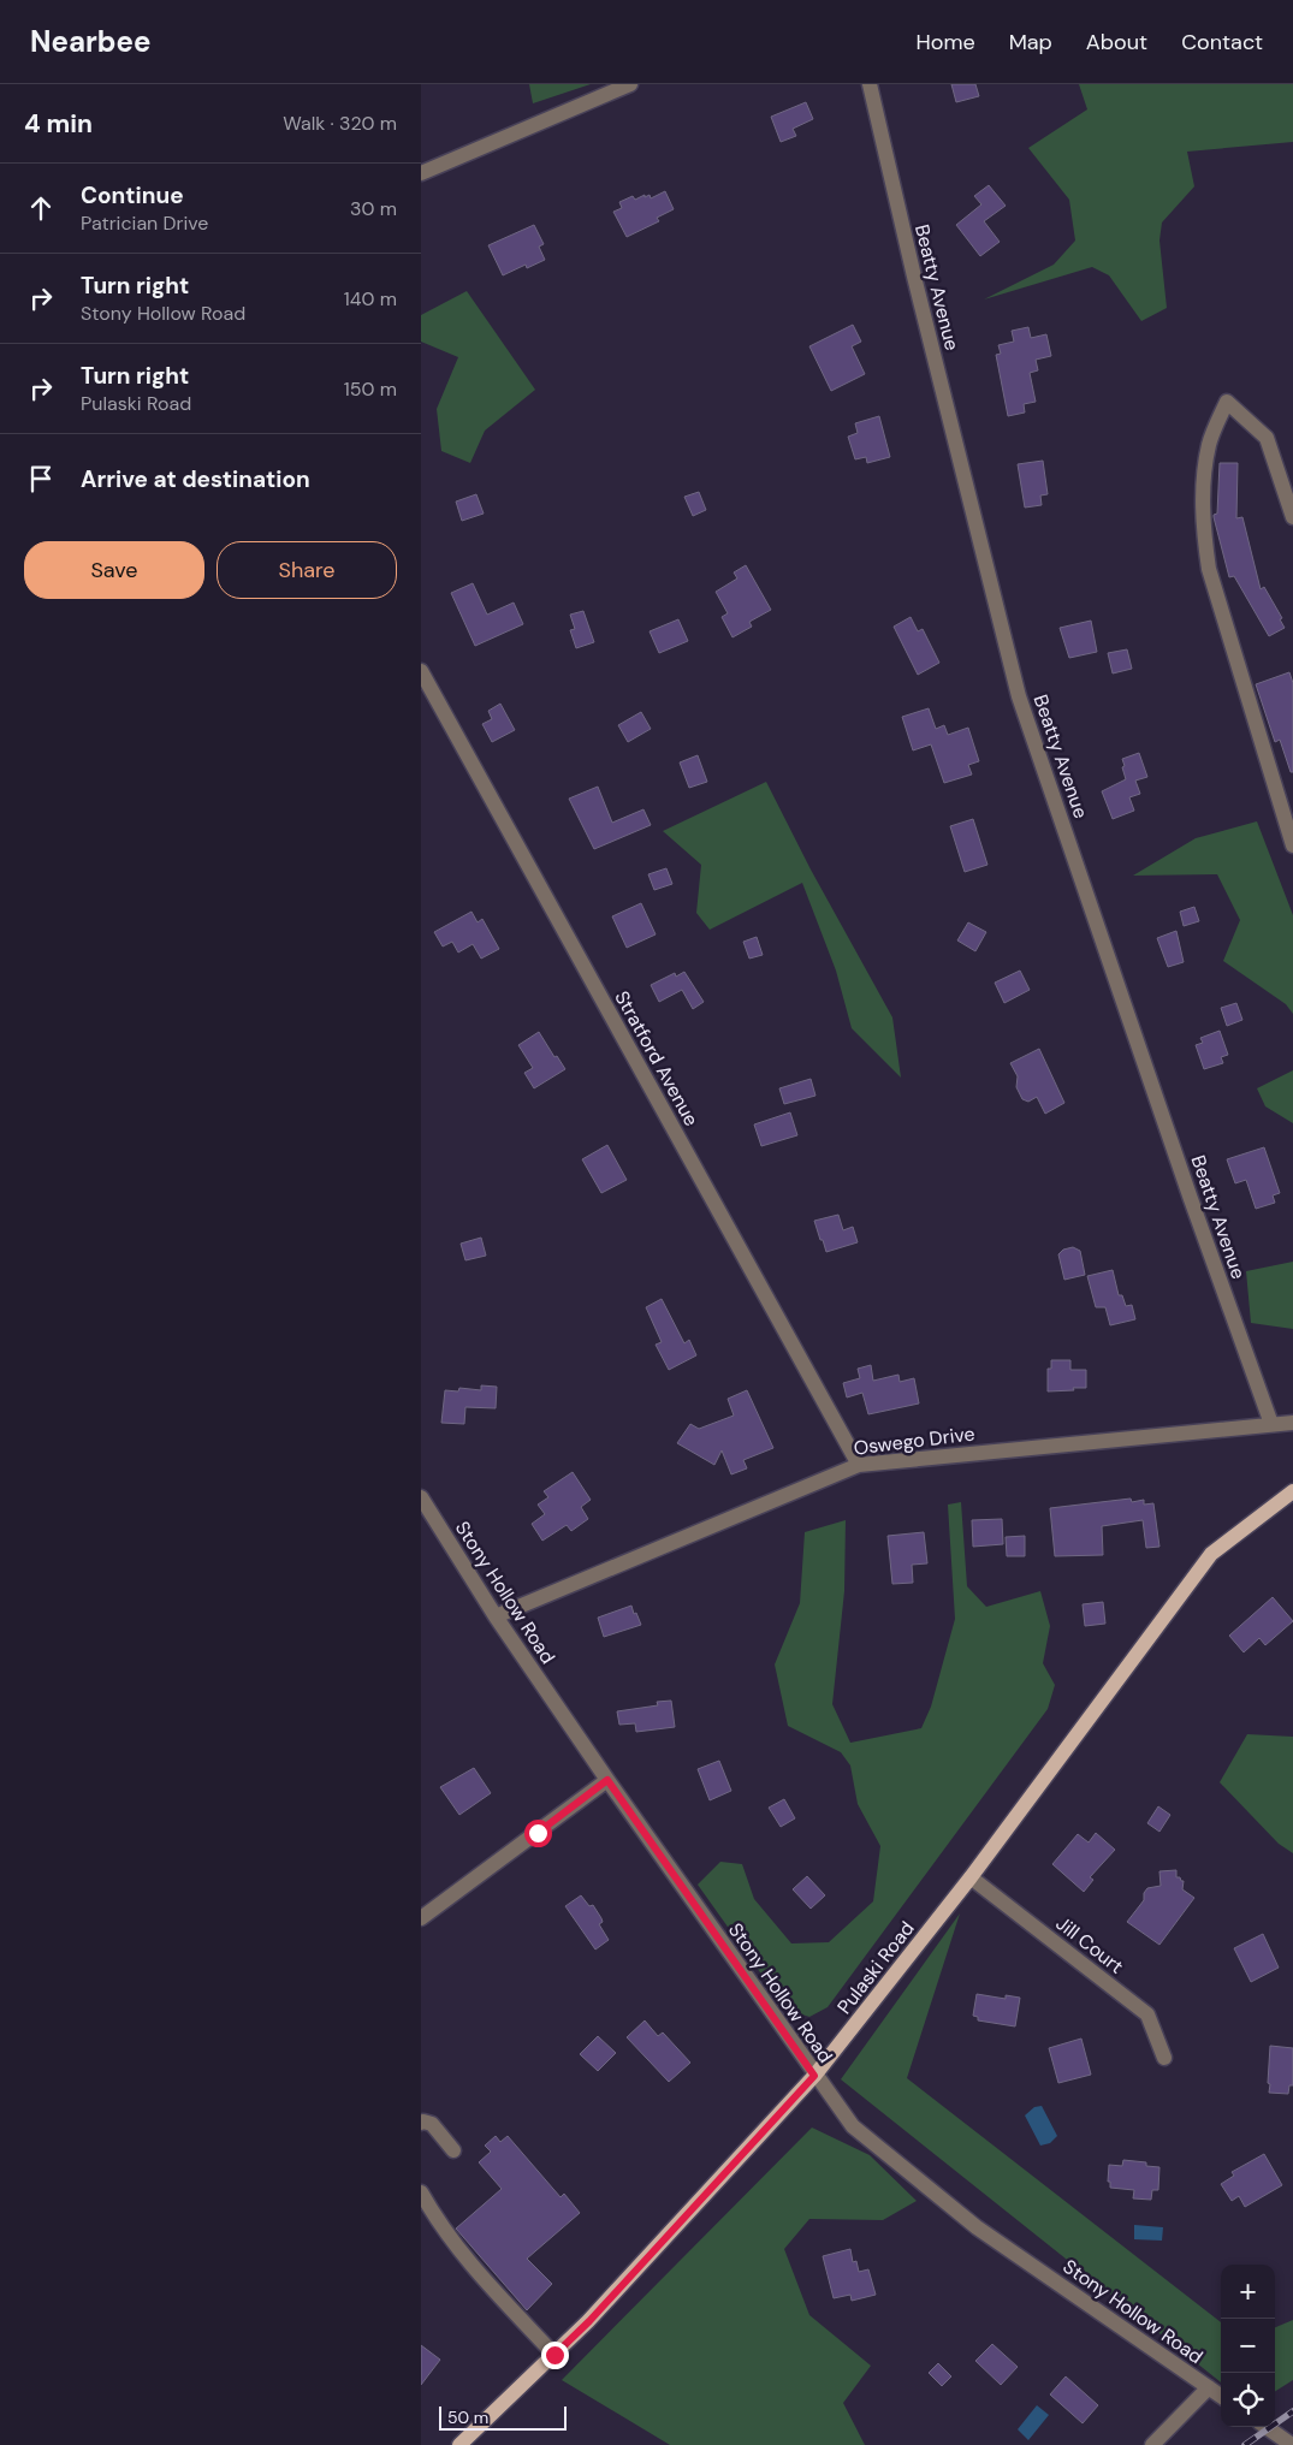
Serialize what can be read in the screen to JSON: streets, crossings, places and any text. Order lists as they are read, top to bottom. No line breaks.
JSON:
{"streets":{"main road":["Pulaski Road"],"street":["Beatty Avenue","Stratford Avenue","Oswego Drive","Stony Hollow Road","Jill Court"]},"crossings":[["Beatty Avenue","Oswego Drive"],["Stratford Avenue","Oswego Drive"],["Oswego Drive","Stony Hollow Road"],["Stony Hollow Road","Pulaski Road"],["Jill Court","Pulaski Road"]],"scale_bar":"50 m","page":{"header":"Nearbee","nav":["Home","Map","About","Contact"],"heading":["4 min","Walk · 320 m"],"list":[["Continue","Patrician Drive","30 m"],["Turn right","Stony Hollow Road","140 m"],["Turn right","Pulaski Road","150 m"],"Arrive at destination"],"buttons":["Save","Share"],"map_buttons":["+","−"],"scale":"50 m"}}
